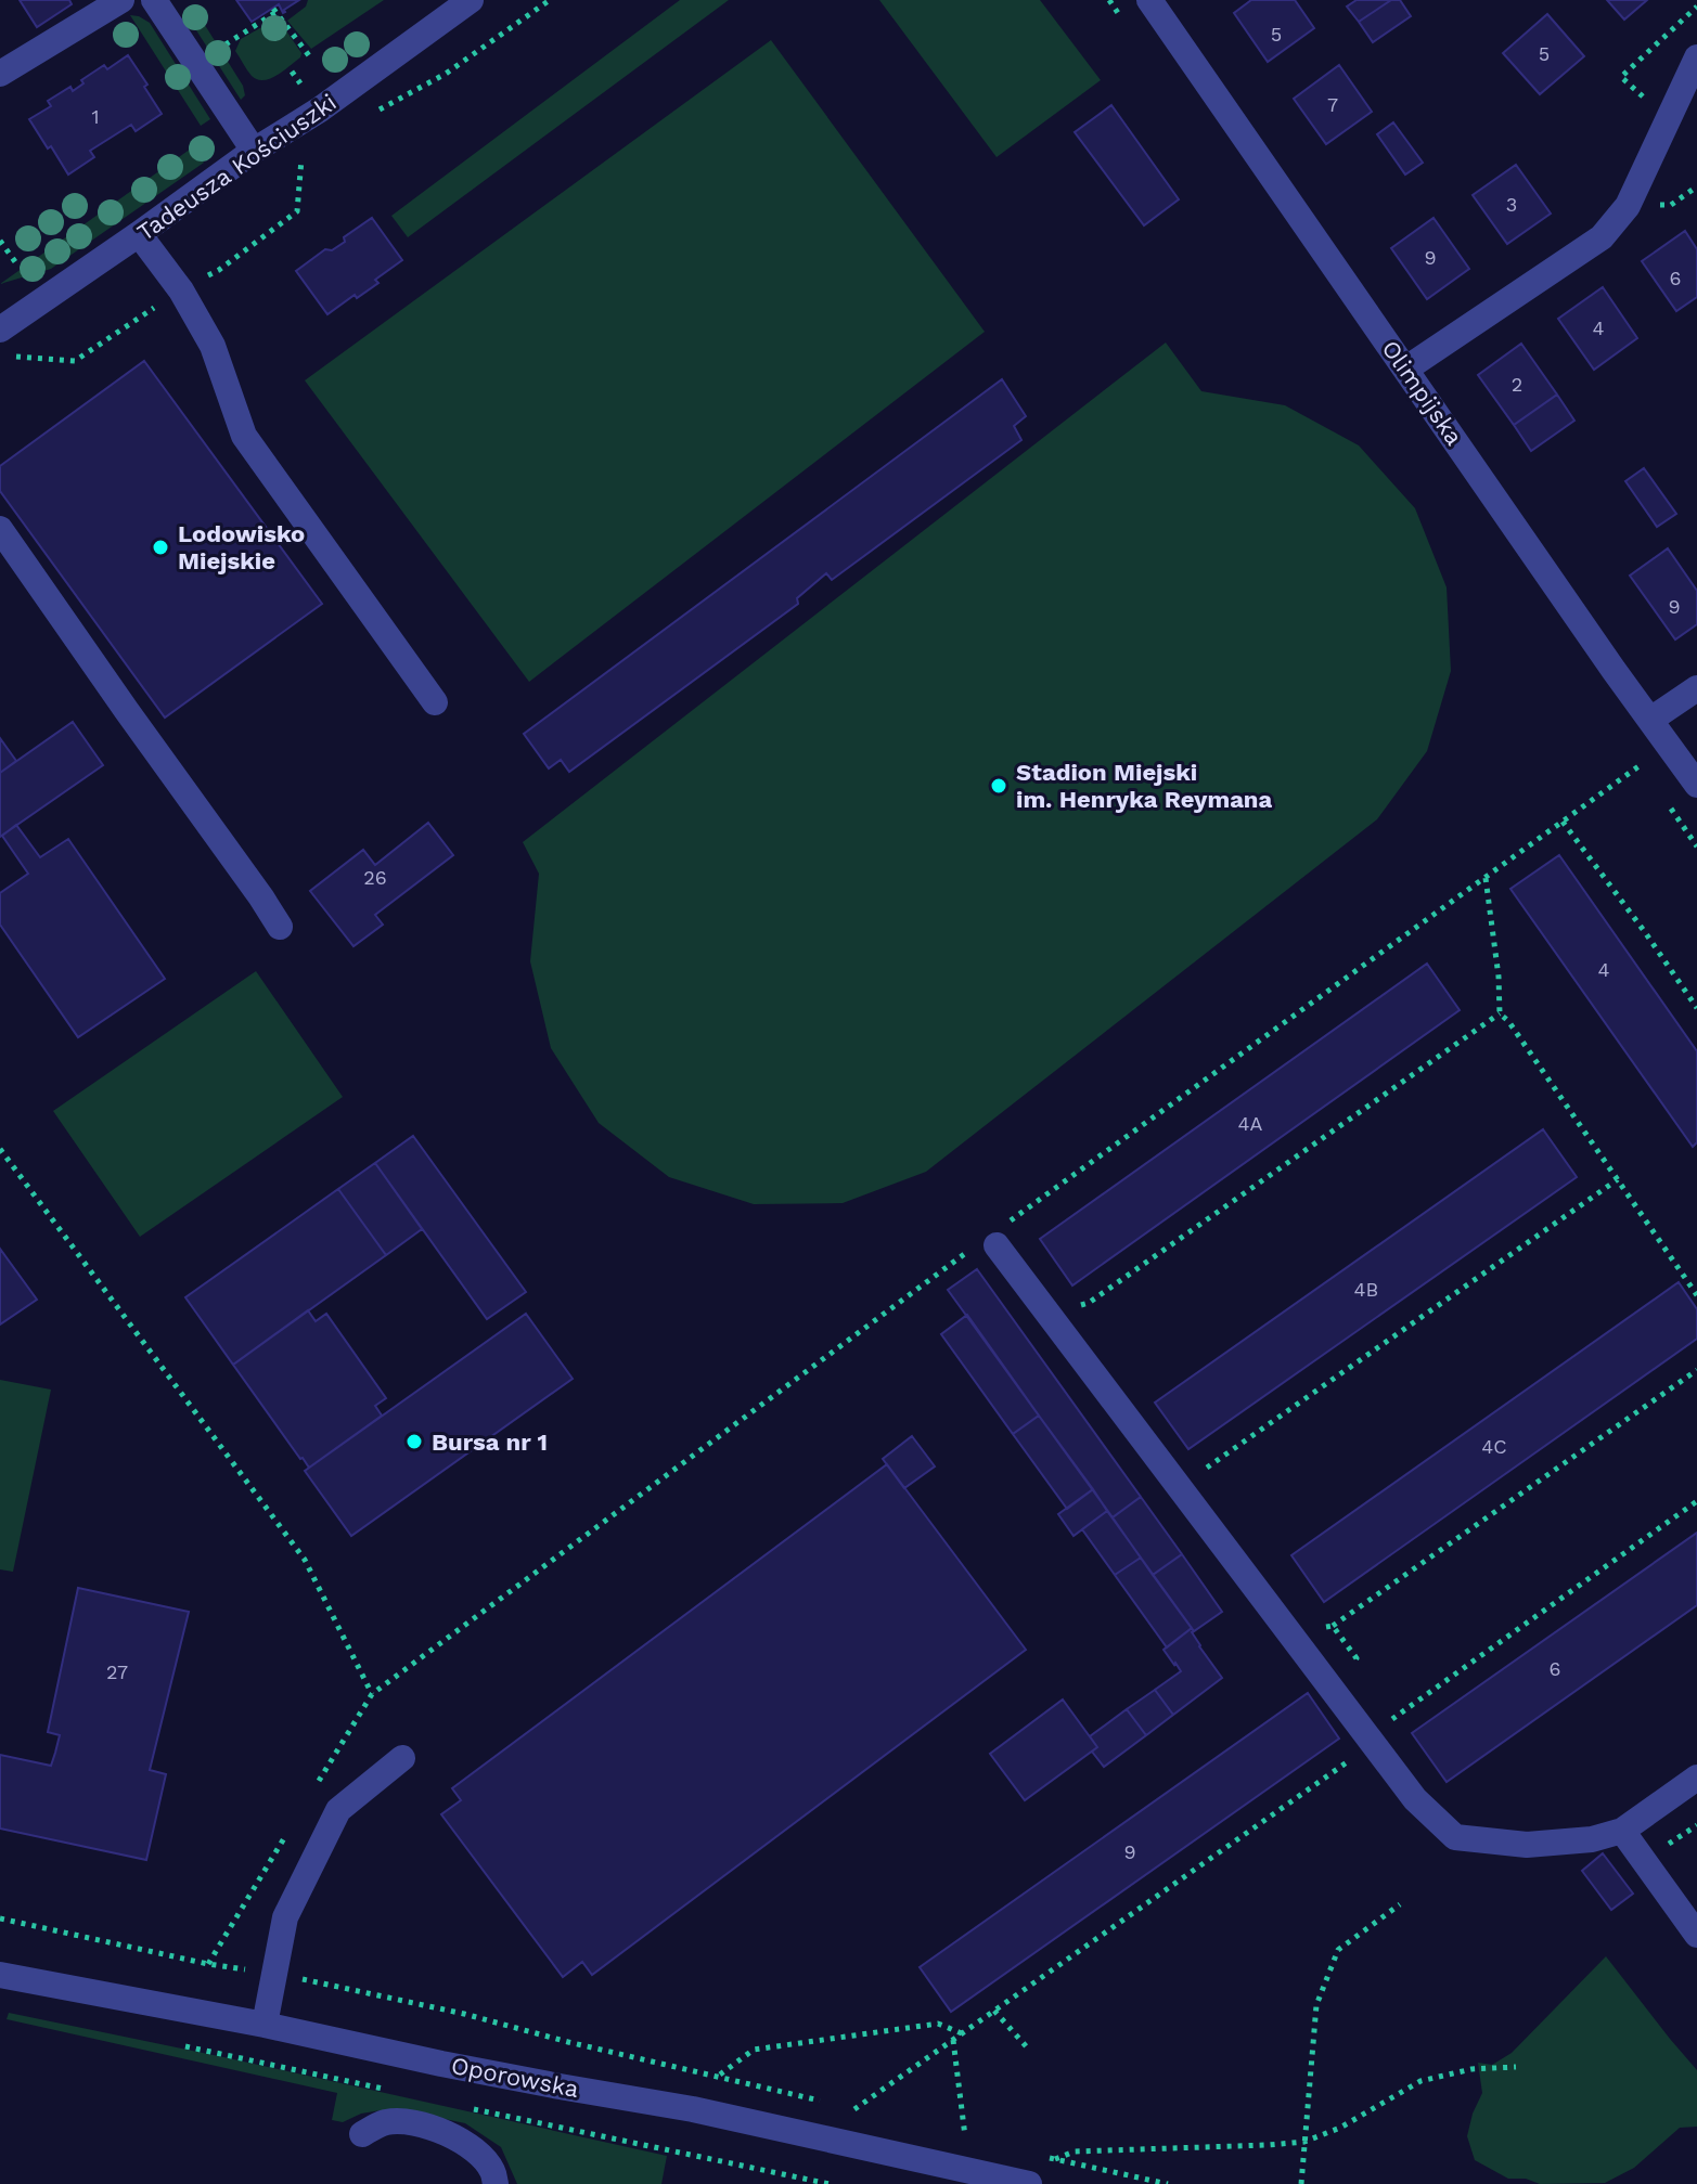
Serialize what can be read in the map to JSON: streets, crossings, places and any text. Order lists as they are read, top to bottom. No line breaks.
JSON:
{"streets":{"street":["Tadeusza Kościuszki","Olimpijska","Oporowska"]},"places":["Lodowisko Miejskie","Stadion Miejski im. Henryka Reymana","Bursa nr 1"],"house_numbers":["5","5","7","1","3","9","6","4","2","9","26","4","4A","4B","4C","6","27","9"]}
